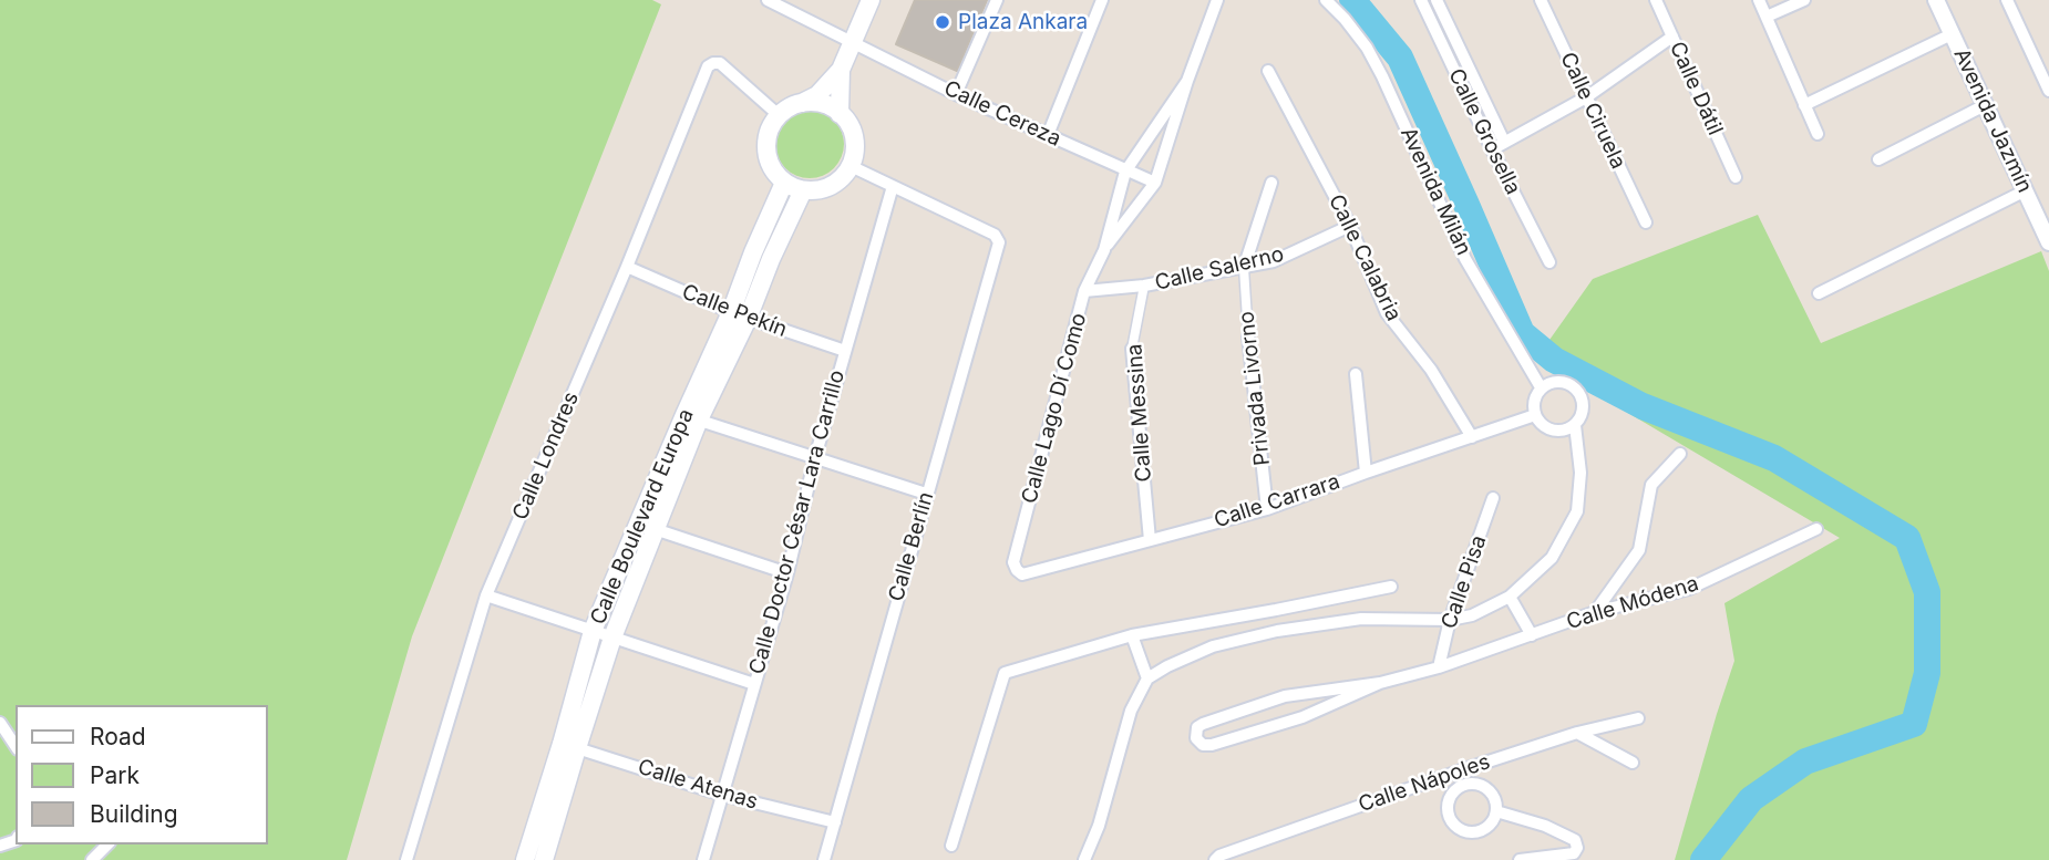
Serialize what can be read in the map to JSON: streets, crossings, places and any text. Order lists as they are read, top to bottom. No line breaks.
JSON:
{"streets":{"main road":["Calle Boulevard Europa"],"street":["Calle Dátil","Calle Ciruela","Calle Cereza","Avenida Jazmín","Calle Grosella","Avenida Milán","Calle Calabria","Calle Salerno","Calle Pekín","Privada Livorno","Calle Lago Dí Como","Calle Messina","Calle Londres","Calle Carrara","Calle Doctor César Lara Carrillo","Calle Berlín","Calle Pisa","Calle Módena","Calle Nápoles","Calle Atenas"]},"crossings":[["Calle Cereza","Calle Lago Dí Como"],["Avenida Milán","Calle Carrara"],["Calle Calabria","Calle Salerno"],["Calle Calabria","Calle Carrara"],["Calle Salerno","Privada Livorno"],["Calle Salerno","Calle Lago Dí Como"],["Calle Salerno","Calle Messina"],["Calle Pekín","Calle Londres"],["Calle Pekín","Calle Boulevard Europa"],["Calle Pekín","Calle Doctor César Lara Carrillo"],["Privada Livorno","Calle Carrara"],["Calle Lago Dí Como","Calle Carrara"],["Calle Messina","Calle Carrara"],["Calle Londres","Calle Boulevard Europa"],["Calle Boulevard Europa","Calle Atenas"],["Calle Doctor César Lara Carrillo","Calle Berlín"],["Calle Doctor César Lara Carrillo","Calle Atenas"],["Calle Berlín","Calle Atenas"],["Calle Pisa","Calle Módena"]],"places":["Plaza Ankara"],"legend":["Road","Park","Building"]}
